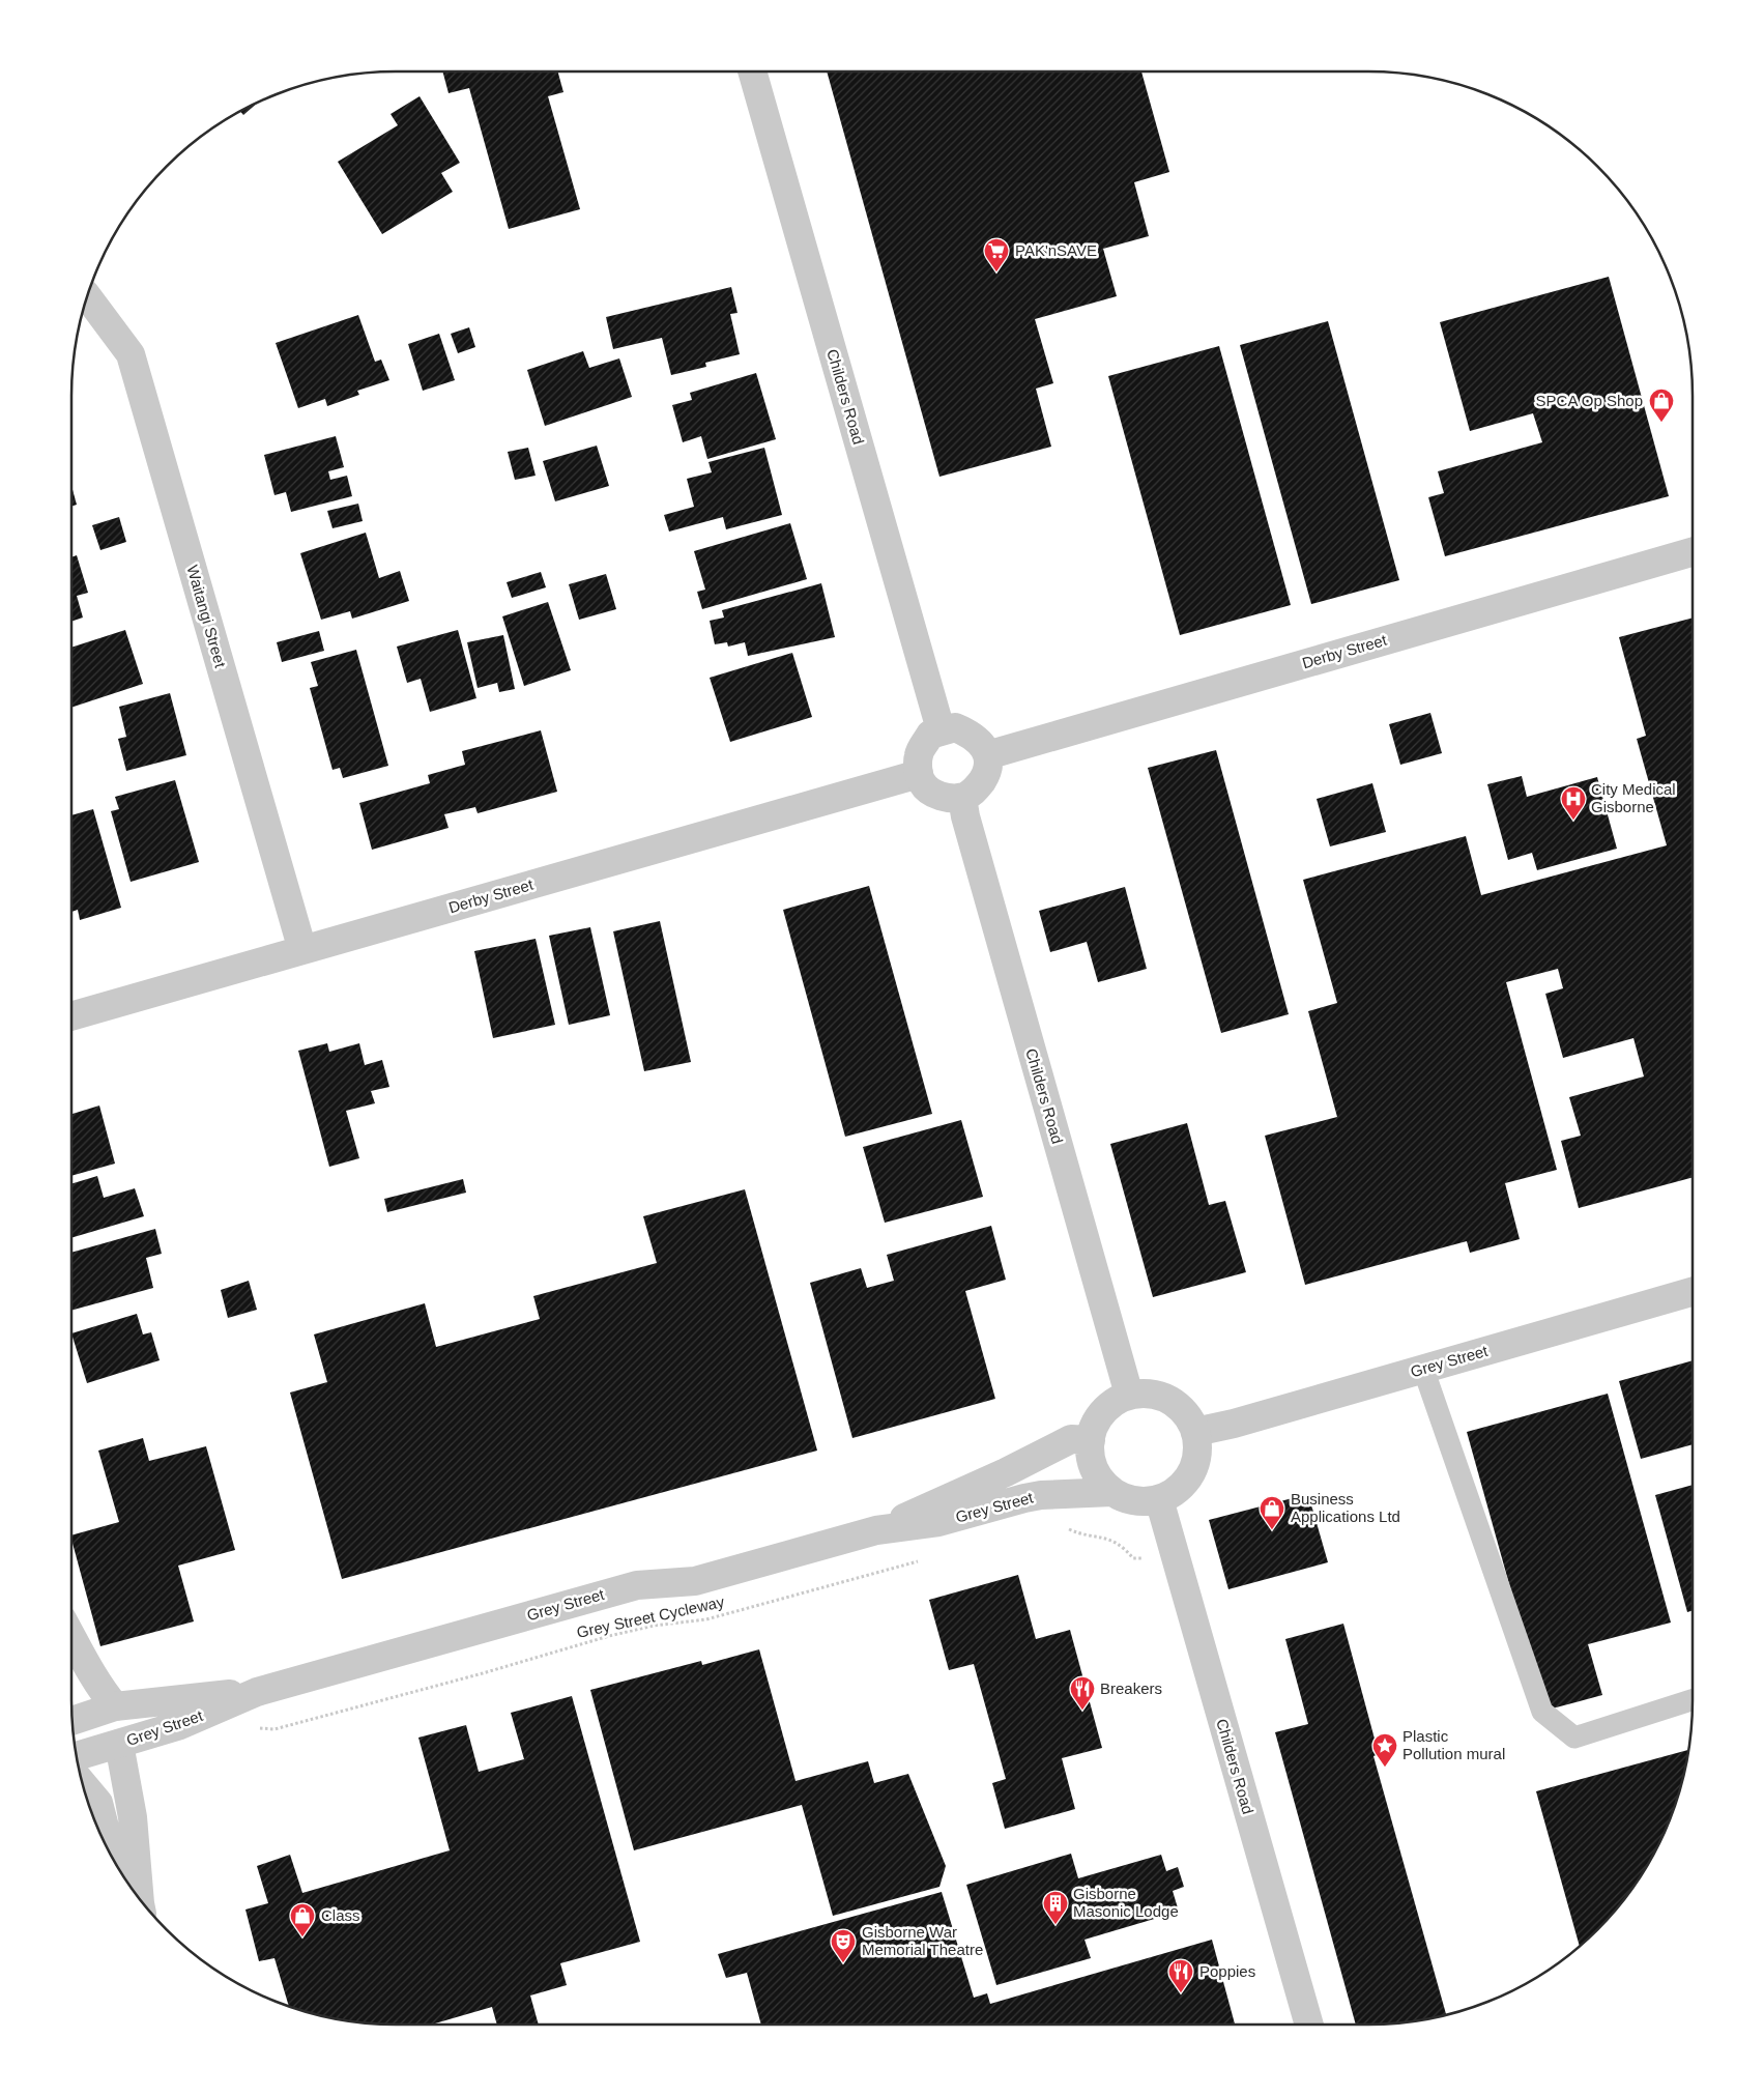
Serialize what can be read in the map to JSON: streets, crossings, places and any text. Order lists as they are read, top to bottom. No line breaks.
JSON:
{"streets":{"street":["Childers Road","Waitangi Street","Derby Street","Grey Street"],"path":["Grey Street Cycleway"]},"crossings":[["Childers Road","Derby Street"],["Childers Road","Grey Street"],["Waitangi Street","Derby Street"]],"places":{"supermarket":["PAK'nSAVE"],"shop":["SPCA Op Shop","Business Applications Ltd","Class"],"hospital":["City Medical Gisborne"],"restaurant":["Breakers","Poppies"],"place":["Plastic Pollution mural"],"building":["Gisborne Masonic Lodge"],"theatre":["Gisborne War Memorial Theatre"]}}
